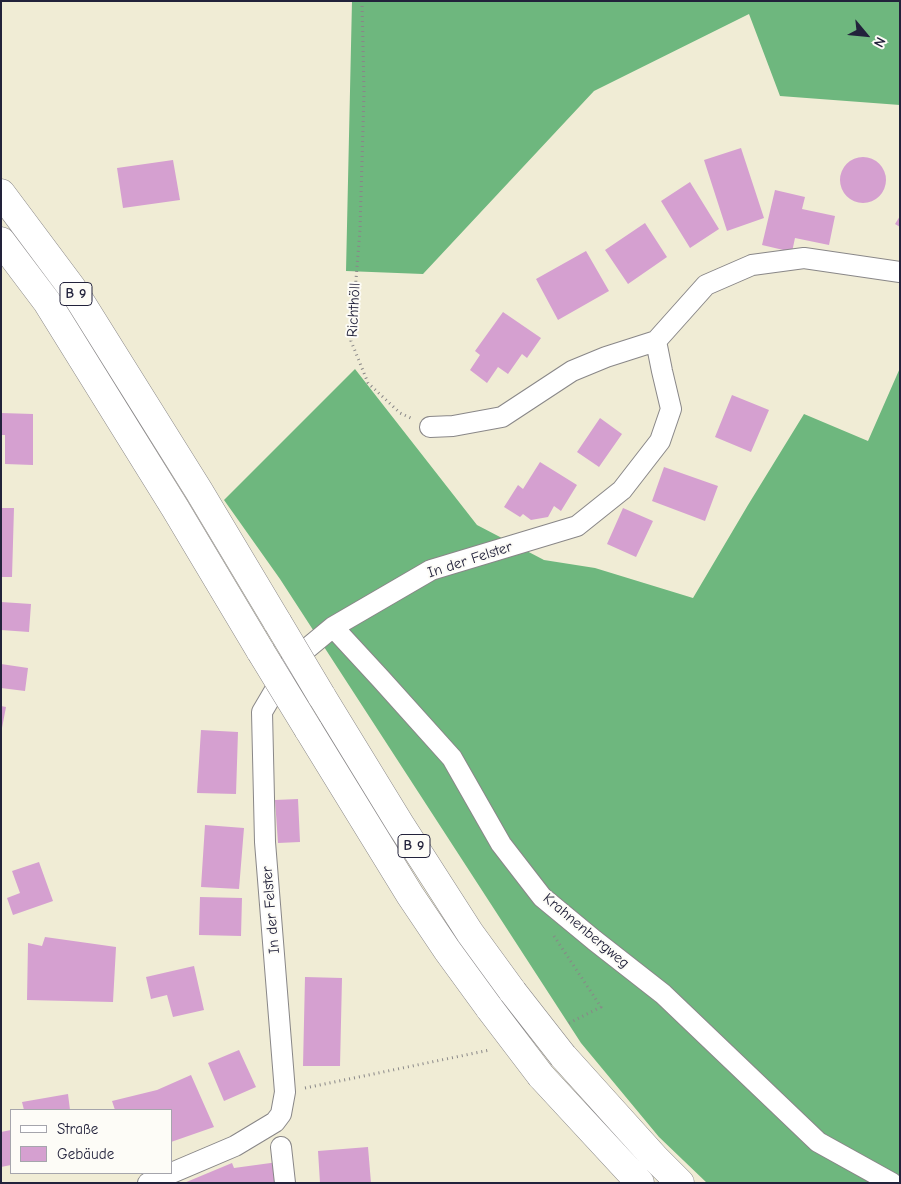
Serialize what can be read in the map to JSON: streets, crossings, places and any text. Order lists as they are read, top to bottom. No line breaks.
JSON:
{"streets":{"highway":["B 9"],"street":["In der Felster","Krahnenbergweg"],"path":["Richthöll"]},"crossings":[["In der Felster","Krahnenbergweg"]],"legend":["Straße","Gebäude"],"north":"bottom right"}
